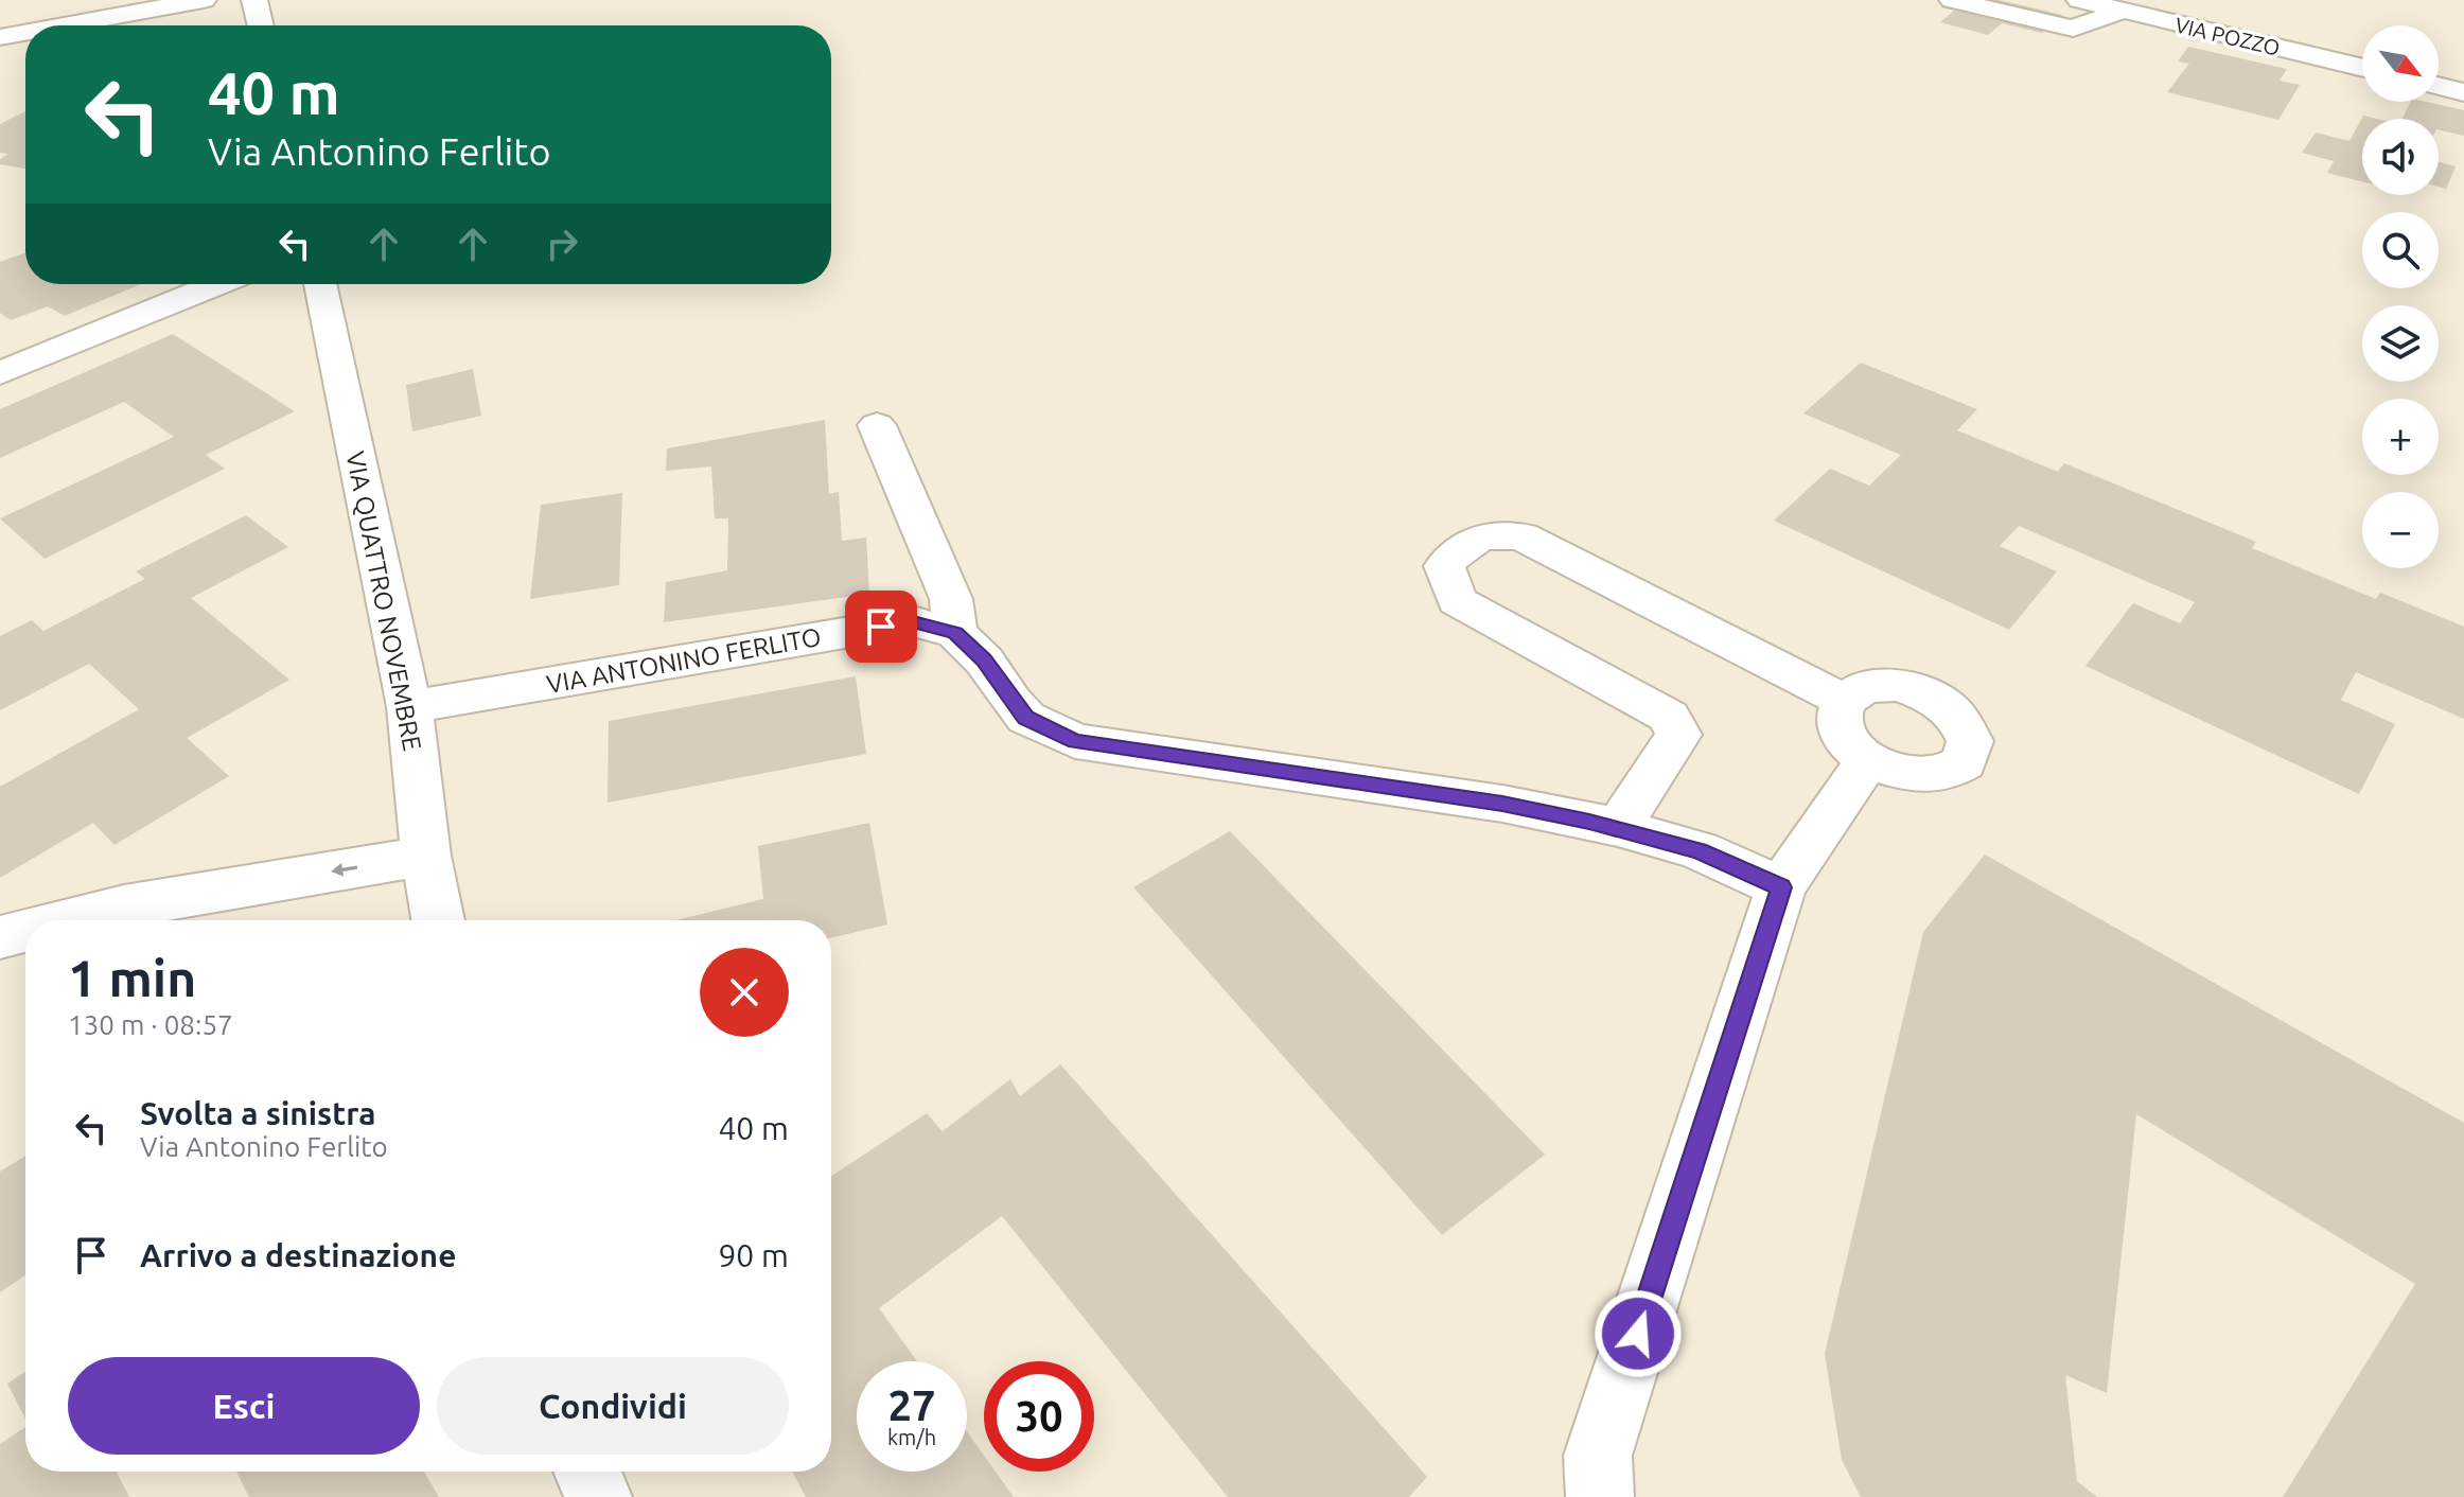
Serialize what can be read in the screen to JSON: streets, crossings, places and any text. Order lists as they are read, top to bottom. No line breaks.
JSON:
{"streets":{"street":["VIA POZZO","VIA QUATTRO NOVEMBRE","VIA ANTONINO FERLITO"]},"crossings":[["VIA QUATTRO NOVEMBRE","VIA ANTONINO FERLITO"]],"north":"bottom right","page":{"map_buttons":["+","−"],"turn":["40 m","Via Antonino Ferlito"],"heading":["1 min","130 m · 08:57"],"list":[{"name":"Svolta a sinistra","note":"Via Antonino Ferlito","value":"40 m"},{"name":"Arrivo a destinazione","value":"90 m"}],"buttons":["Esci","Condividi"],"speed":"27 km/h","limit":"30"}}
